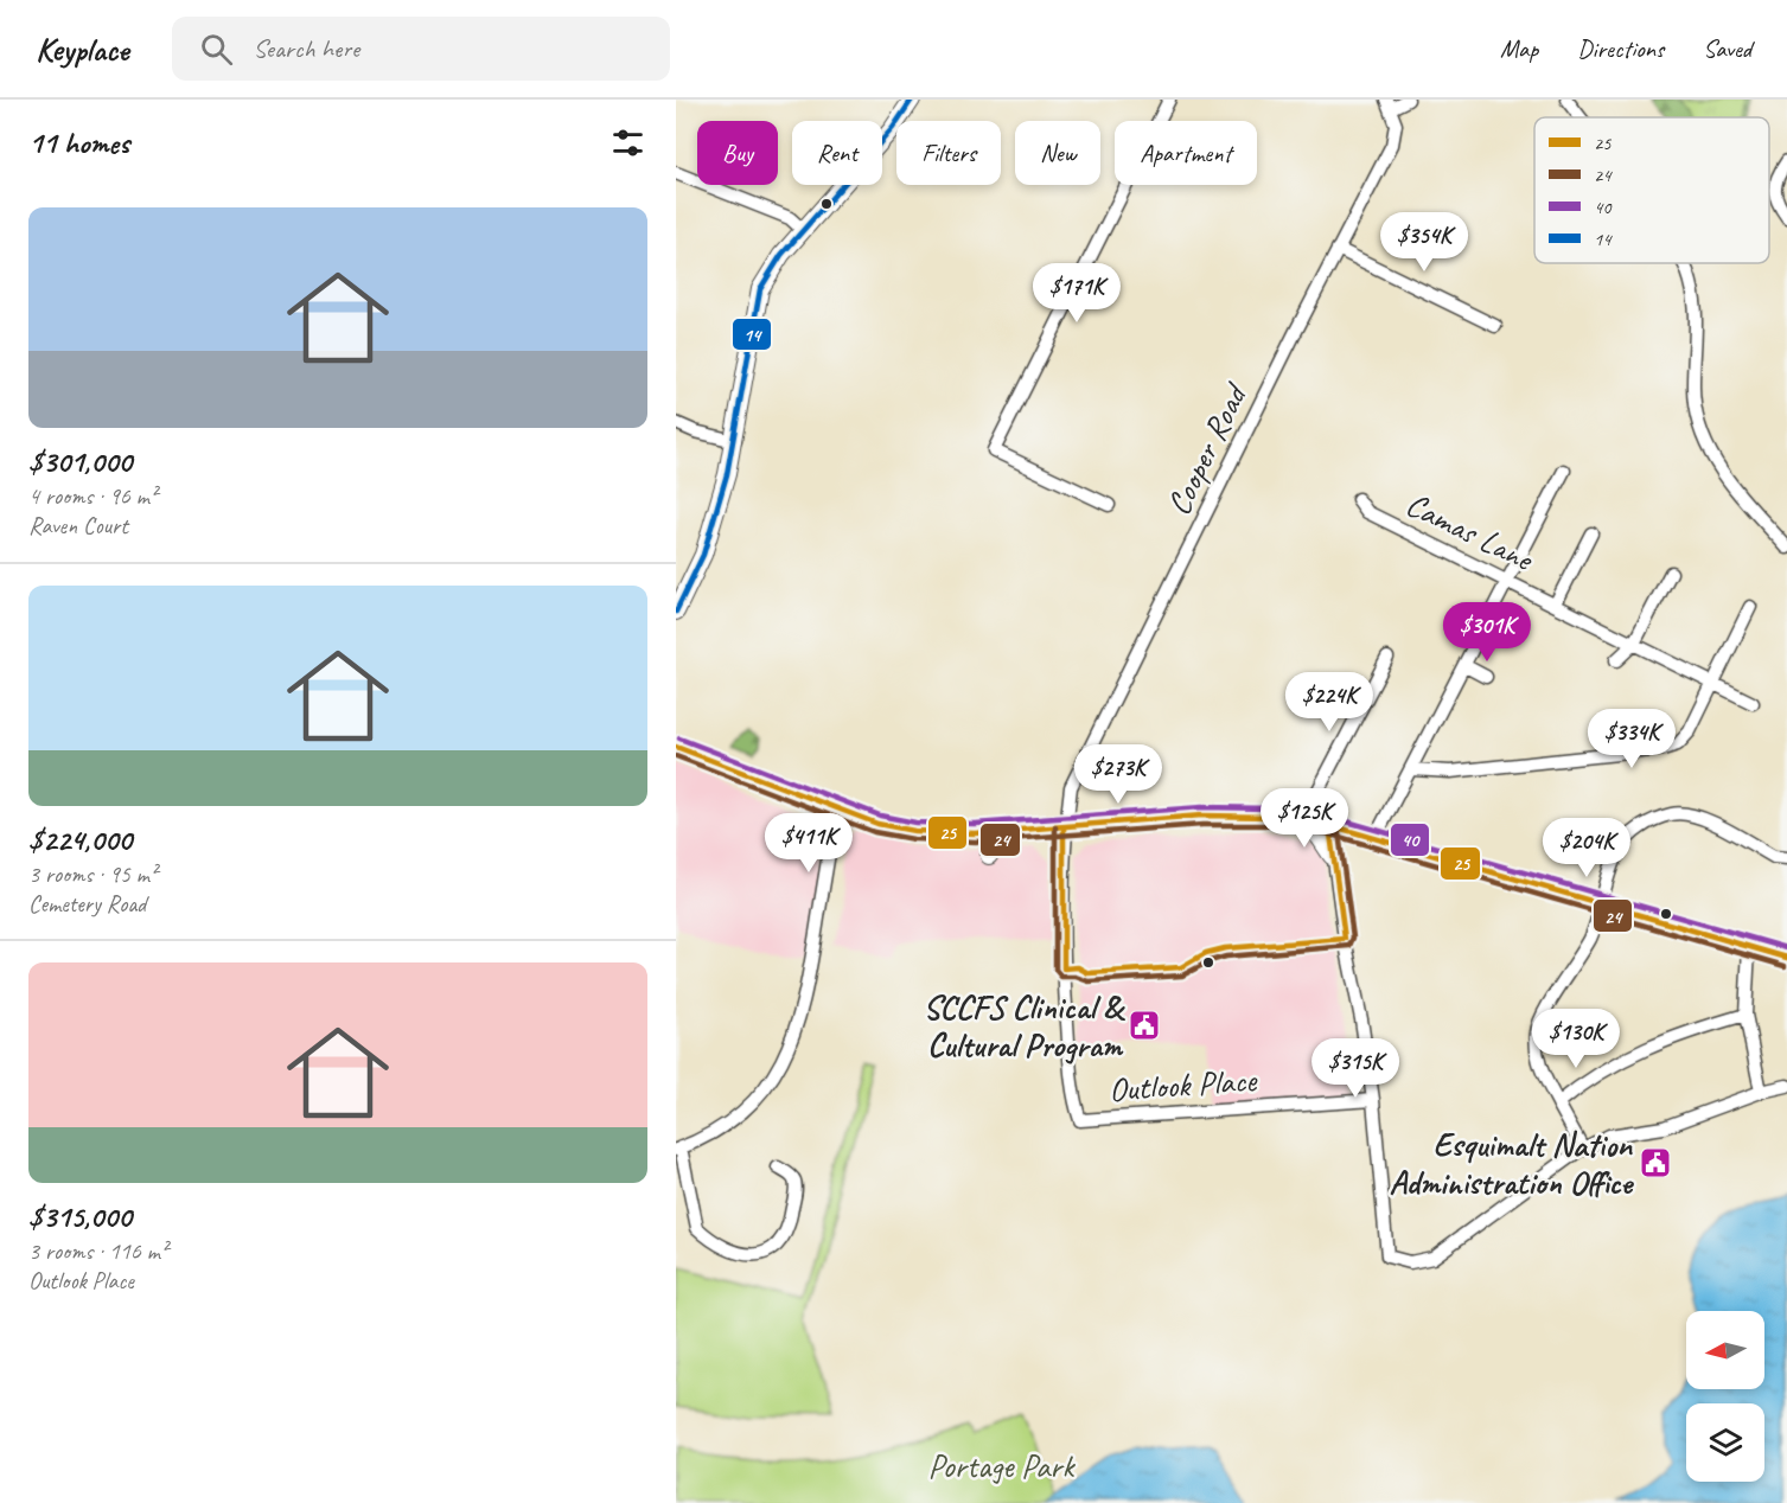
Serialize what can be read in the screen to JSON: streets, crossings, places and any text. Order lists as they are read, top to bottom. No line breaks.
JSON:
{"streets":{"street":["Cooper Road","Camas Lane","Outlook Place"]},"crossings":[["Cooper Road","Outlook Place"]],"parks":["Portage Park"],"places":{"public building":["SCCFS Clinical & Cultural Program","Esquimalt Nation Administration Office"]},"lines":["transit line 14","transit line 40","transit line 25","transit line 24"],"legend":["25","24","40","14"],"north":"left","page":{"header":"Keyplace","search":"Search here","nav":["Map","Directions","Saved"],"heading":"11 homes","chip":["Buy","Rent","Filters","New","Apartment"],"list":[{"name":"$301,000","note":"4 rooms · 96 m² · Raven Court"},{"name":"$224,000","note":"3 rooms · 95 m² · Cemetery Road"},{"name":"$315,000","note":"3 rooms · 116 m² · Outlook Place"}],"price":["$354K","$171K","$301K","$224K","$334K","$273K","$125K","$411K","$204K","$130K","$315K"]}}
